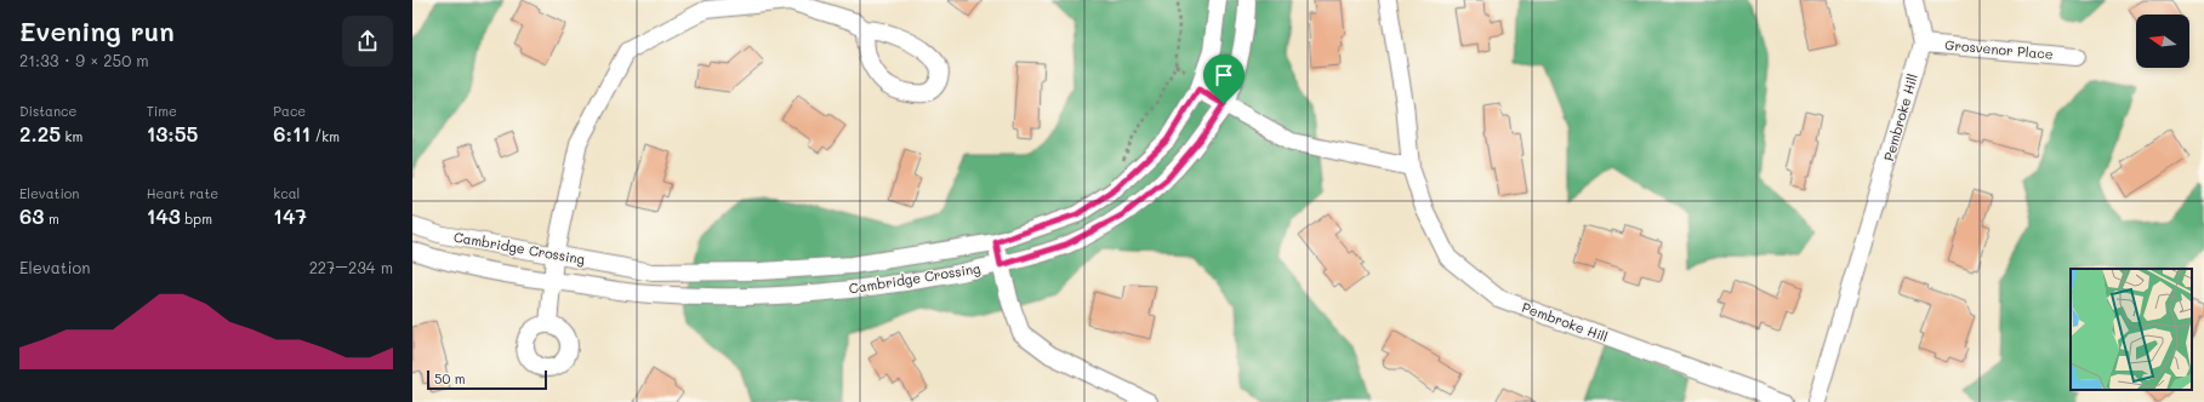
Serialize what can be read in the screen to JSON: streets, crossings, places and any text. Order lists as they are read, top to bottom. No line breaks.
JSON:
{"streets":{"street":["Grosvenor Place","Pembroke Hill","Cambridge Crossing"]},"crossings":[["Grosvenor Place","Pembroke Hill"]],"scale_bar":"50 m","north":"left","page":{"heading":["Evening run","21:33 · 9 × 250 m"],"stats":[["Distance","2.25 km"],["Time","13:55"],["Pace","6:11 /km"],["Elevation","63 m"],["Heart rate","143 bpm"],["kcal","147"]],"chart":["Elevation","227–234 m"],"scale":"50 m"}}
